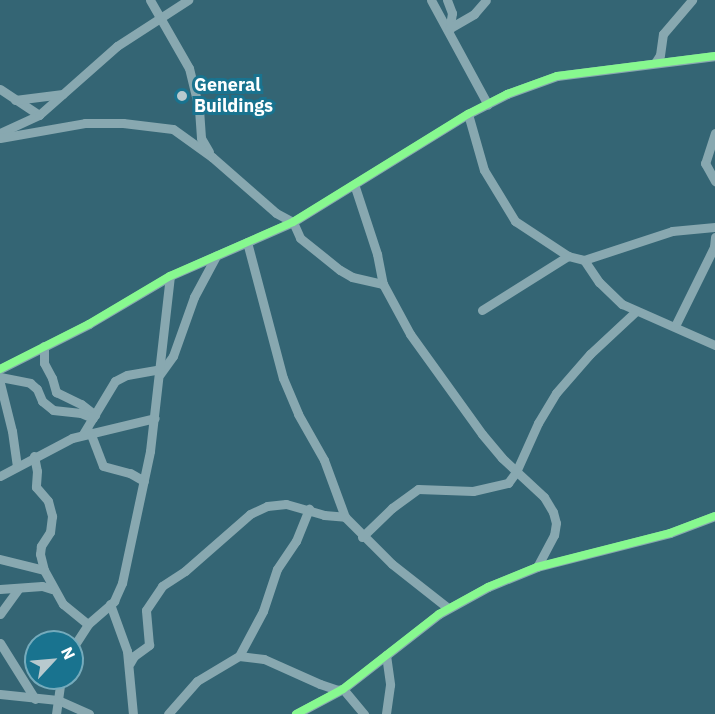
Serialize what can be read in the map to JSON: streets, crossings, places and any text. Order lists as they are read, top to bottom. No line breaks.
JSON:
{"places":["General Buildings"],"north":"top right"}
